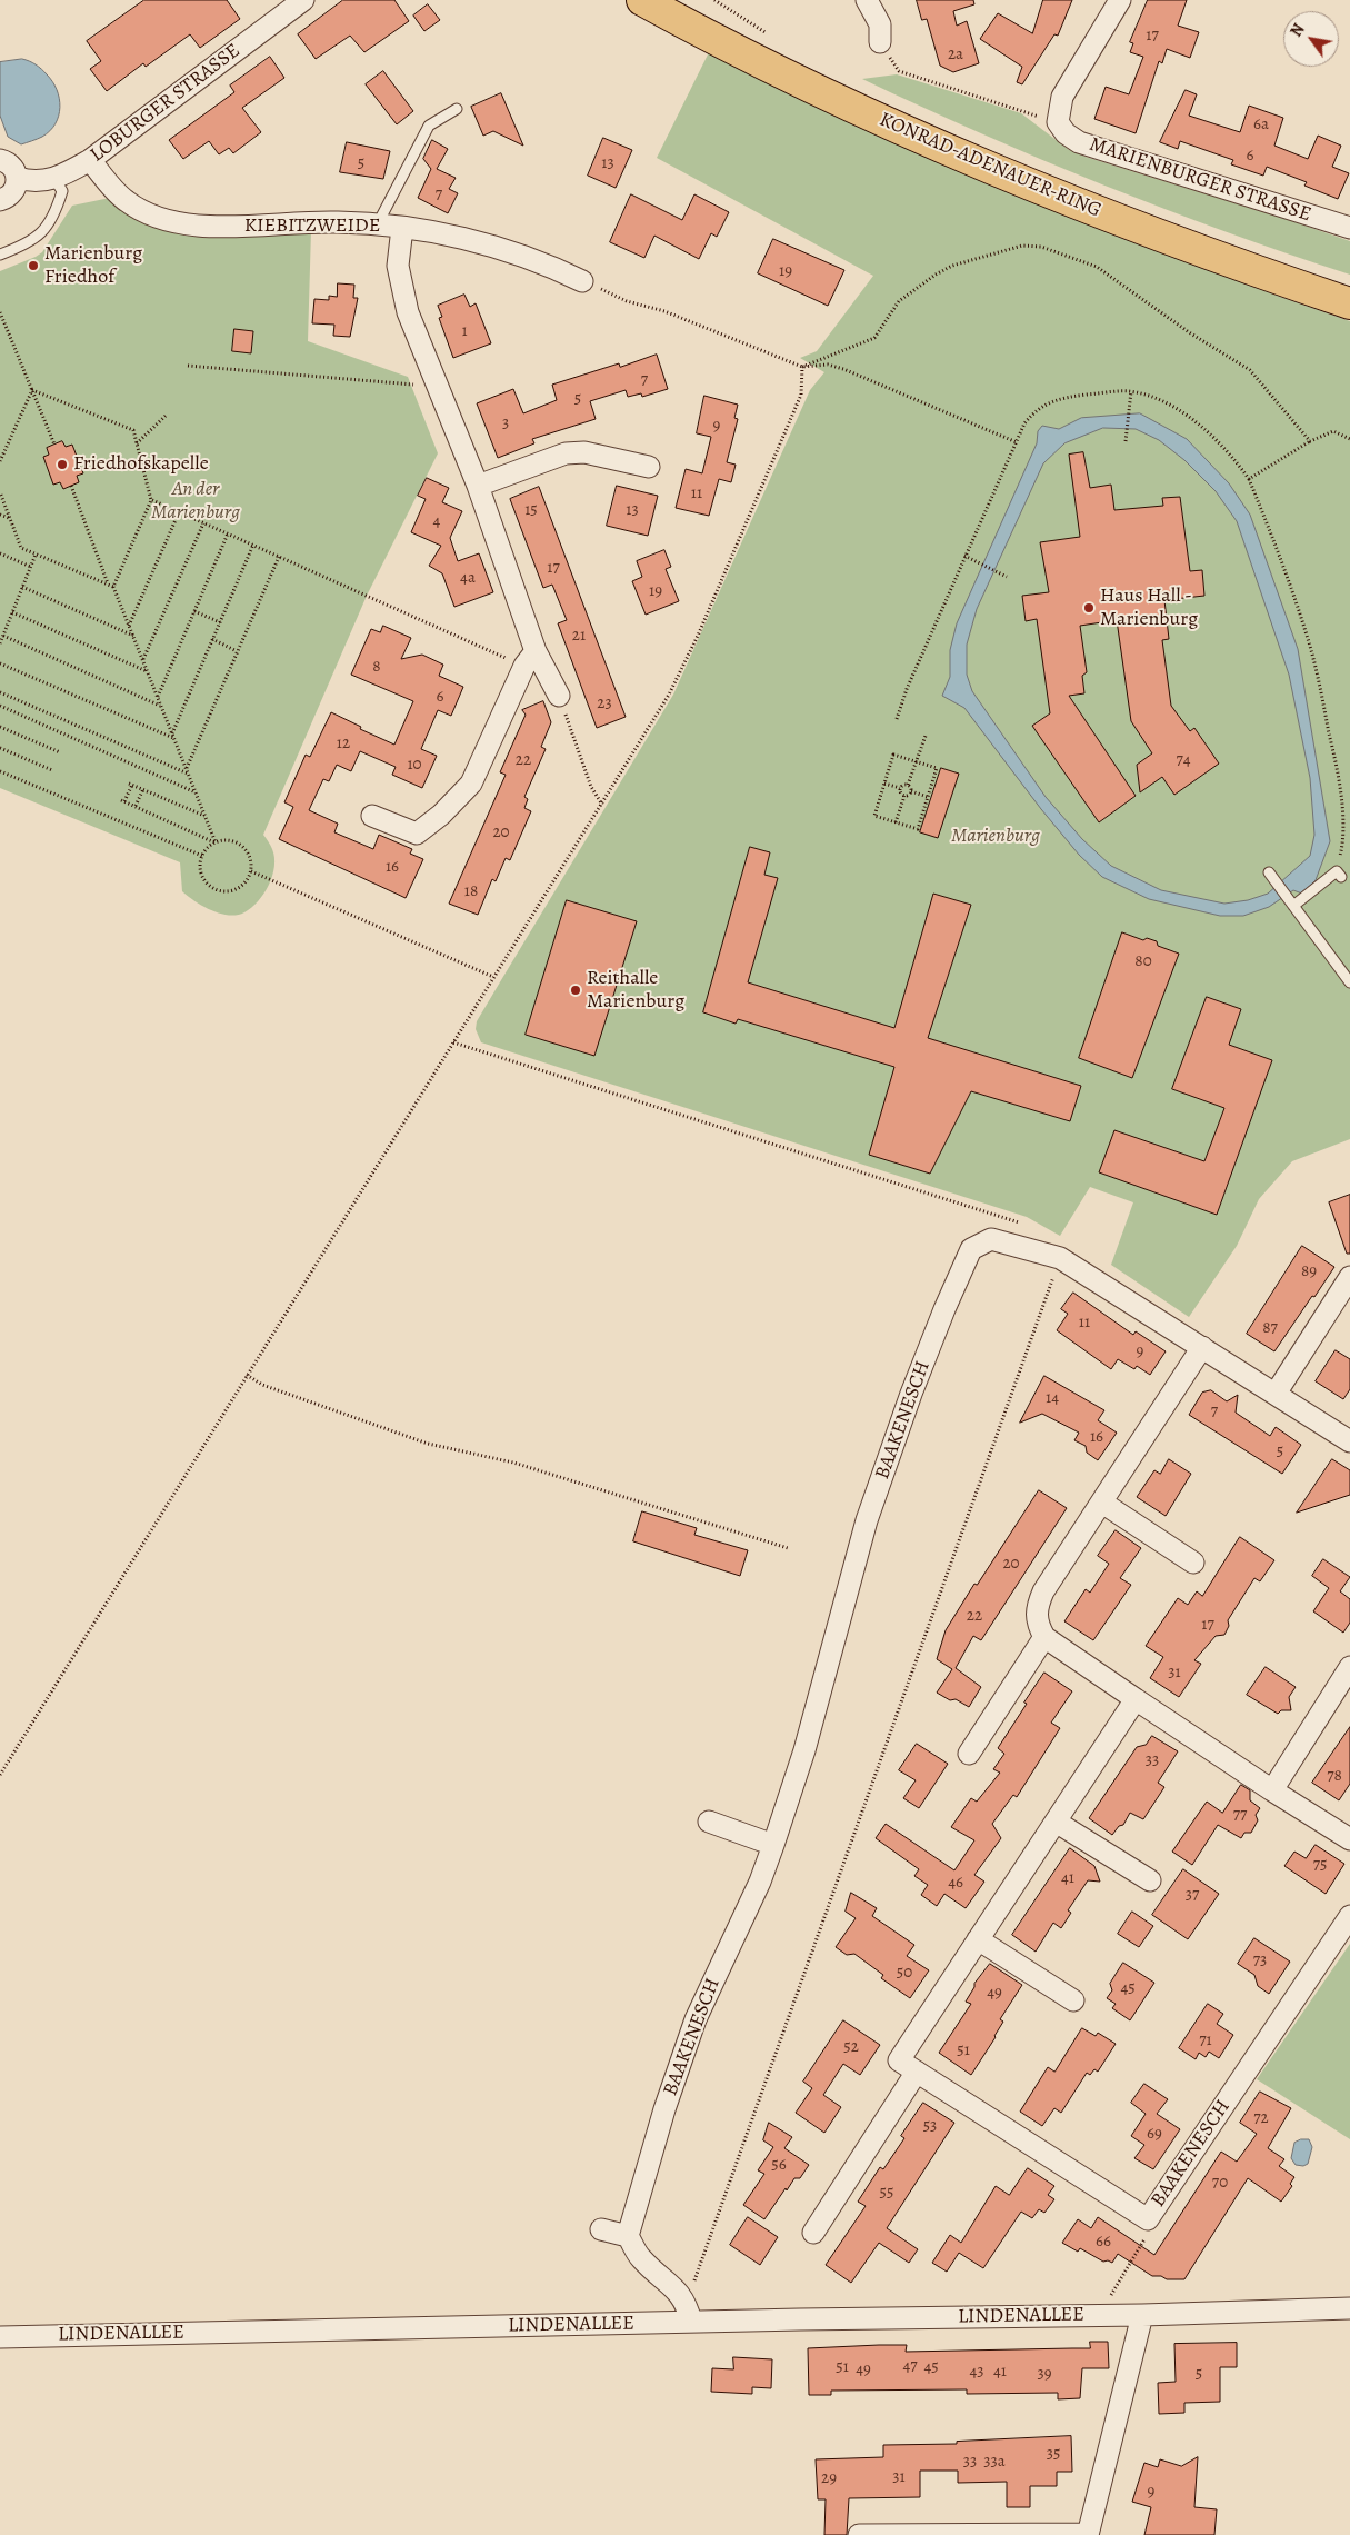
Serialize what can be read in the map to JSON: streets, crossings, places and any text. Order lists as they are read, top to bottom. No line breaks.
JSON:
{"streets":{"main road":["KONRAD-ADENAUER-RING"],"street":["LOBURGER STRASSE","MARIENBURGER STRASSE","KIEBITZWEIDE","BAAKENESCH","LINDENALLEE"]},"crossings":[["LOBURGER STRASSE","KIEBITZWEIDE"]],"parks":["An der Marienburg","Marienburg"],"places":["Marienburg Friedhof","Friedhofskapelle","Haus Hall - Marienburg","Reithalle Marienburg"],"house_numbers":["17","2a","6a","6","5","13","7","19","1","7","5","3","9","11","15","13","4","17","4a","19","21","8","6","23","12","22","74","10","20","16","18","80","89","11","87","9","14","7","16","5","20","22","17","31","33","78","77","75","41","46","37","73","50","45","49","71","52","51","72","53","69","56","70","55","66","47","51","45","49","43","41","39","5","35","33","33a","31","29","9"],"north":"top left"}
